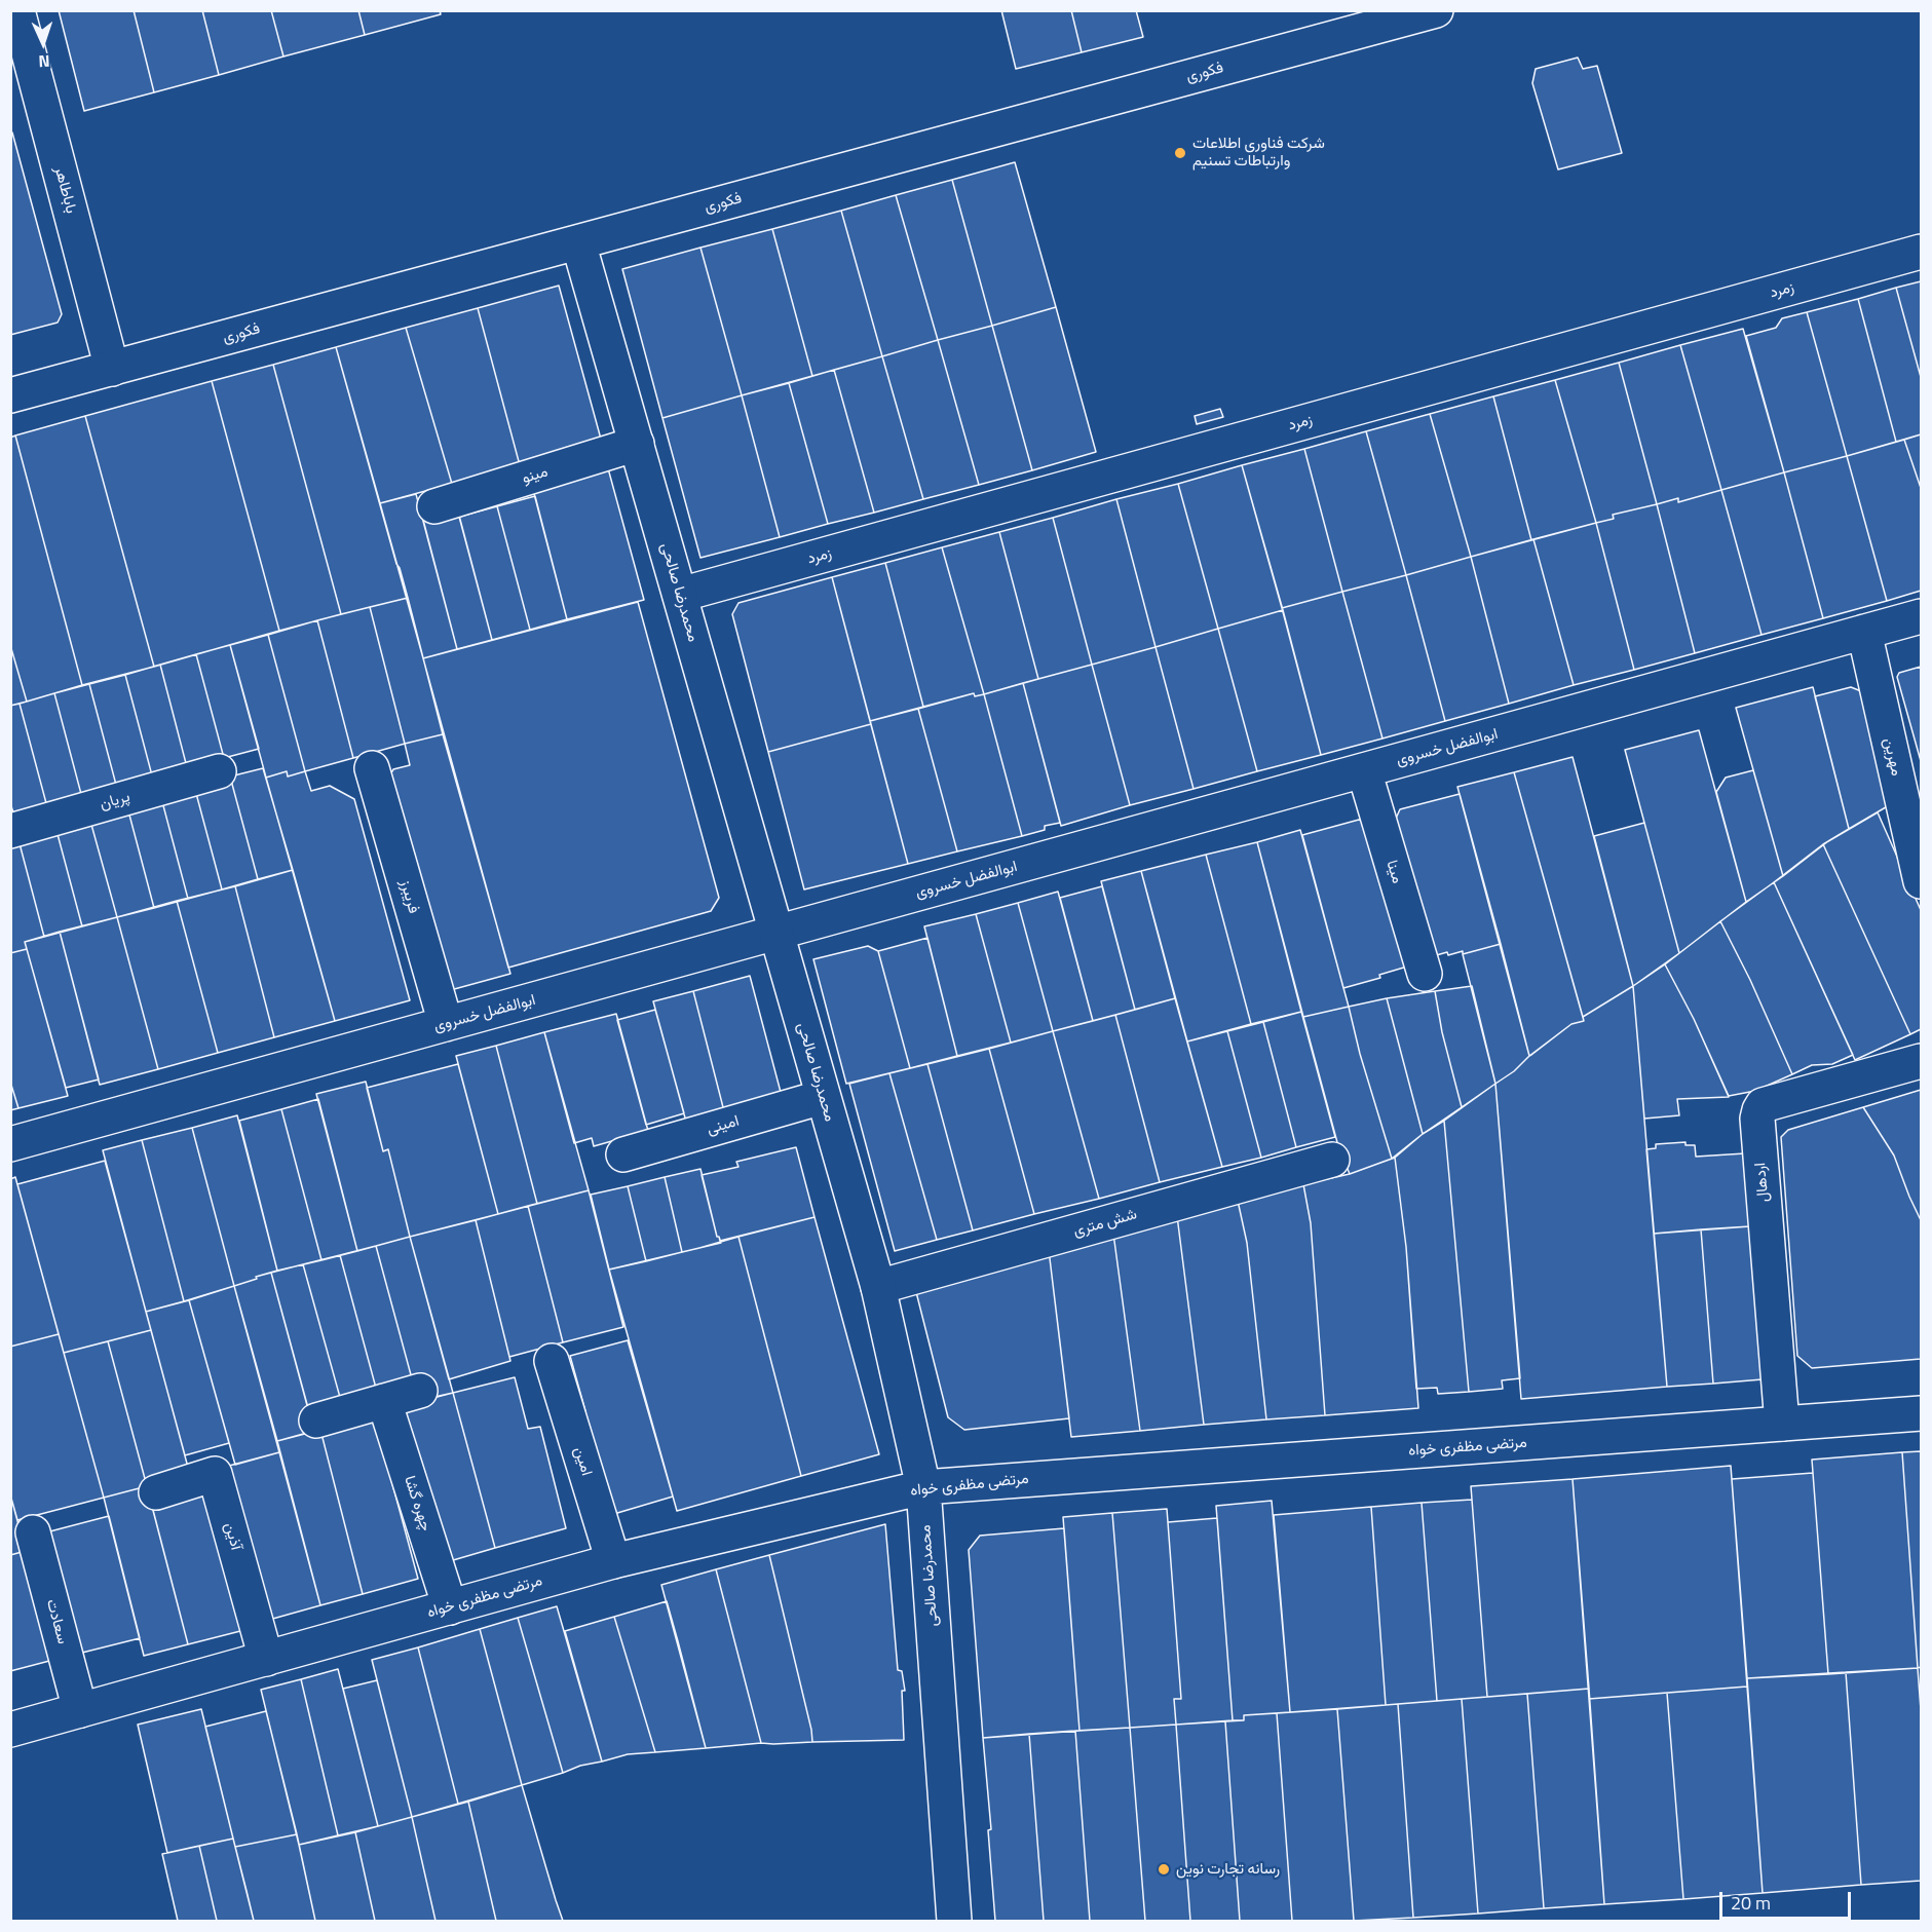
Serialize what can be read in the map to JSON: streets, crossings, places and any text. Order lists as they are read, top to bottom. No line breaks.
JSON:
{"streets":{"street":["فکوری","باباطاهر","زمرد","مینو","محمدرضا صالحی","ابوالفضل خسروی","مهرین","پریان","مینا","فریبرز","امینی","اردهال","شش متری","مرتضی مظفری خواه","امین","چهره گشا","آذین","سعادت"]},"crossings":[["فکوری","باباطاهر"],["فکوری","محمدرضا صالحی"],["زمرد","محمدرضا صالحی"],["مینو","محمدرضا صالحی"],["محمدرضا صالحی","ابوالفضل خسروی"],["محمدرضا صالحی","امینی"],["محمدرضا صالحی","شش متری"],["محمدرضا صالحی","مرتضی مظفری خواه"],["ابوالفضل خسروی","مهرین"],["ابوالفضل خسروی","مینا"],["ابوالفضل خسروی","فریبرز"],["اردهال","مرتضی مظفری خواه"],["مرتضی مظفری خواه","امین"],["مرتضی مظفری خواه","چهره گشا"],["مرتضی مظفری خواه","آذین"],["مرتضی مظفری خواه","سعادت"]],"places":["شرکت فناوری اطلاعات وارتباطات تسنیم","رسانه تجارت نوین"],"scale_bar":"20 m","north":"bottom"}
